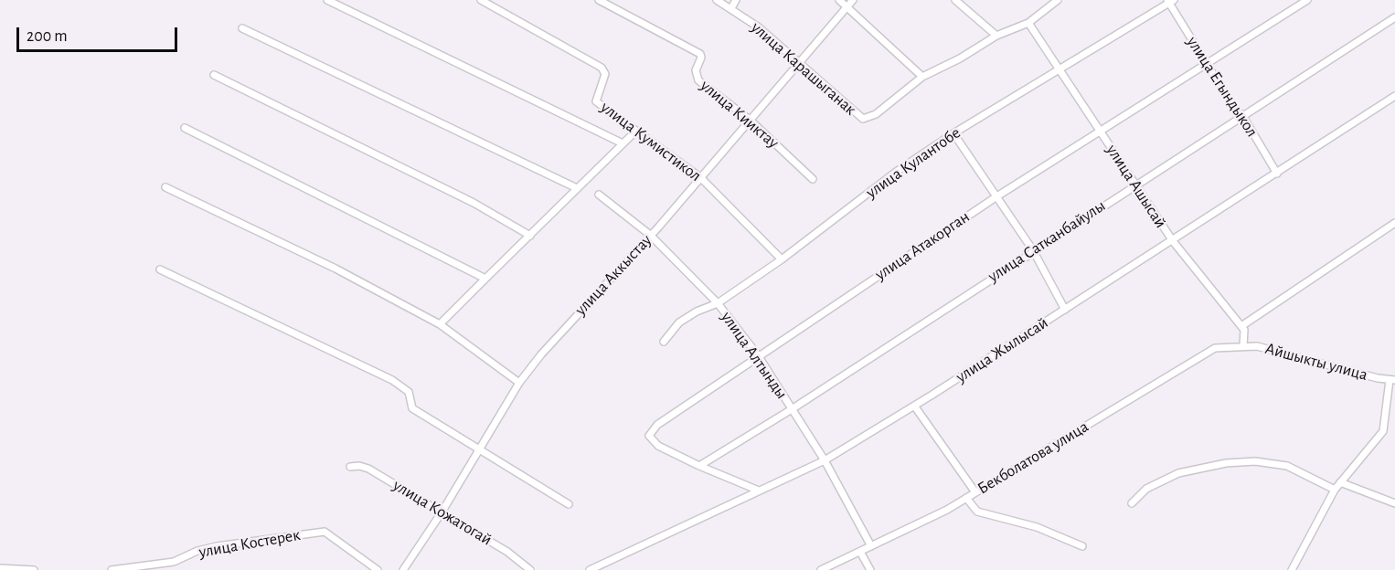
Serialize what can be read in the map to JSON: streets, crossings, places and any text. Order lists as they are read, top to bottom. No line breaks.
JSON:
{"streets":{"street":["улица Карашыганак","улица Егындыкол","улица Кииктау","улица Кумистикол","улица Кулантобе","улица Ашысай","улица Сатканбайулы","улица Атакорган","улица Аккыстау","улица Жылысай","улица Алтынды","Айшыкты улица","Бекболатова улица","улица Кожатогай","улица Костерек"]},"crossings":[["улица Карашыганак","улица Ашысай"],["улица Карашыганак","улица Аккыстау"],["улица Егындыкол","улица Кулантобе"],["улица Егындыкол","улица Сатканбайулы"],["улица Егындыкол","улица Атакорган"],["улица Егындыкол","улица Жылысай"],["улица Кииктау","улица Аккыстау"],["улица Кумистикол","улица Кулантобе"],["улица Кумистикол","улица Аккыстау"],["улица Кулантобе","улица Ашысай"],["улица Кулантобе","улица Алтынды"],["улица Ашысай","улица Сатканбайулы"],["улица Ашысай","улица Атакорган"],["улица Ашысай","улица Жылысай"],["улица Сатканбайулы","улица Атакорган"],["улица Сатканбайулы","улица Алтынды"],["улица Атакорган","улица Жылысай"],["улица Атакорган","улица Алтынды"],["улица Аккыстау","улица Алтынды"],["улица Аккыстау","улица Кожатогай"],["улица Жылысай","улица Алтынды"],["улица Алтынды","Бекболатова улица"],["Айшыкты улица","Бекболатова улица"]],"scale_bar":"200 m"}
